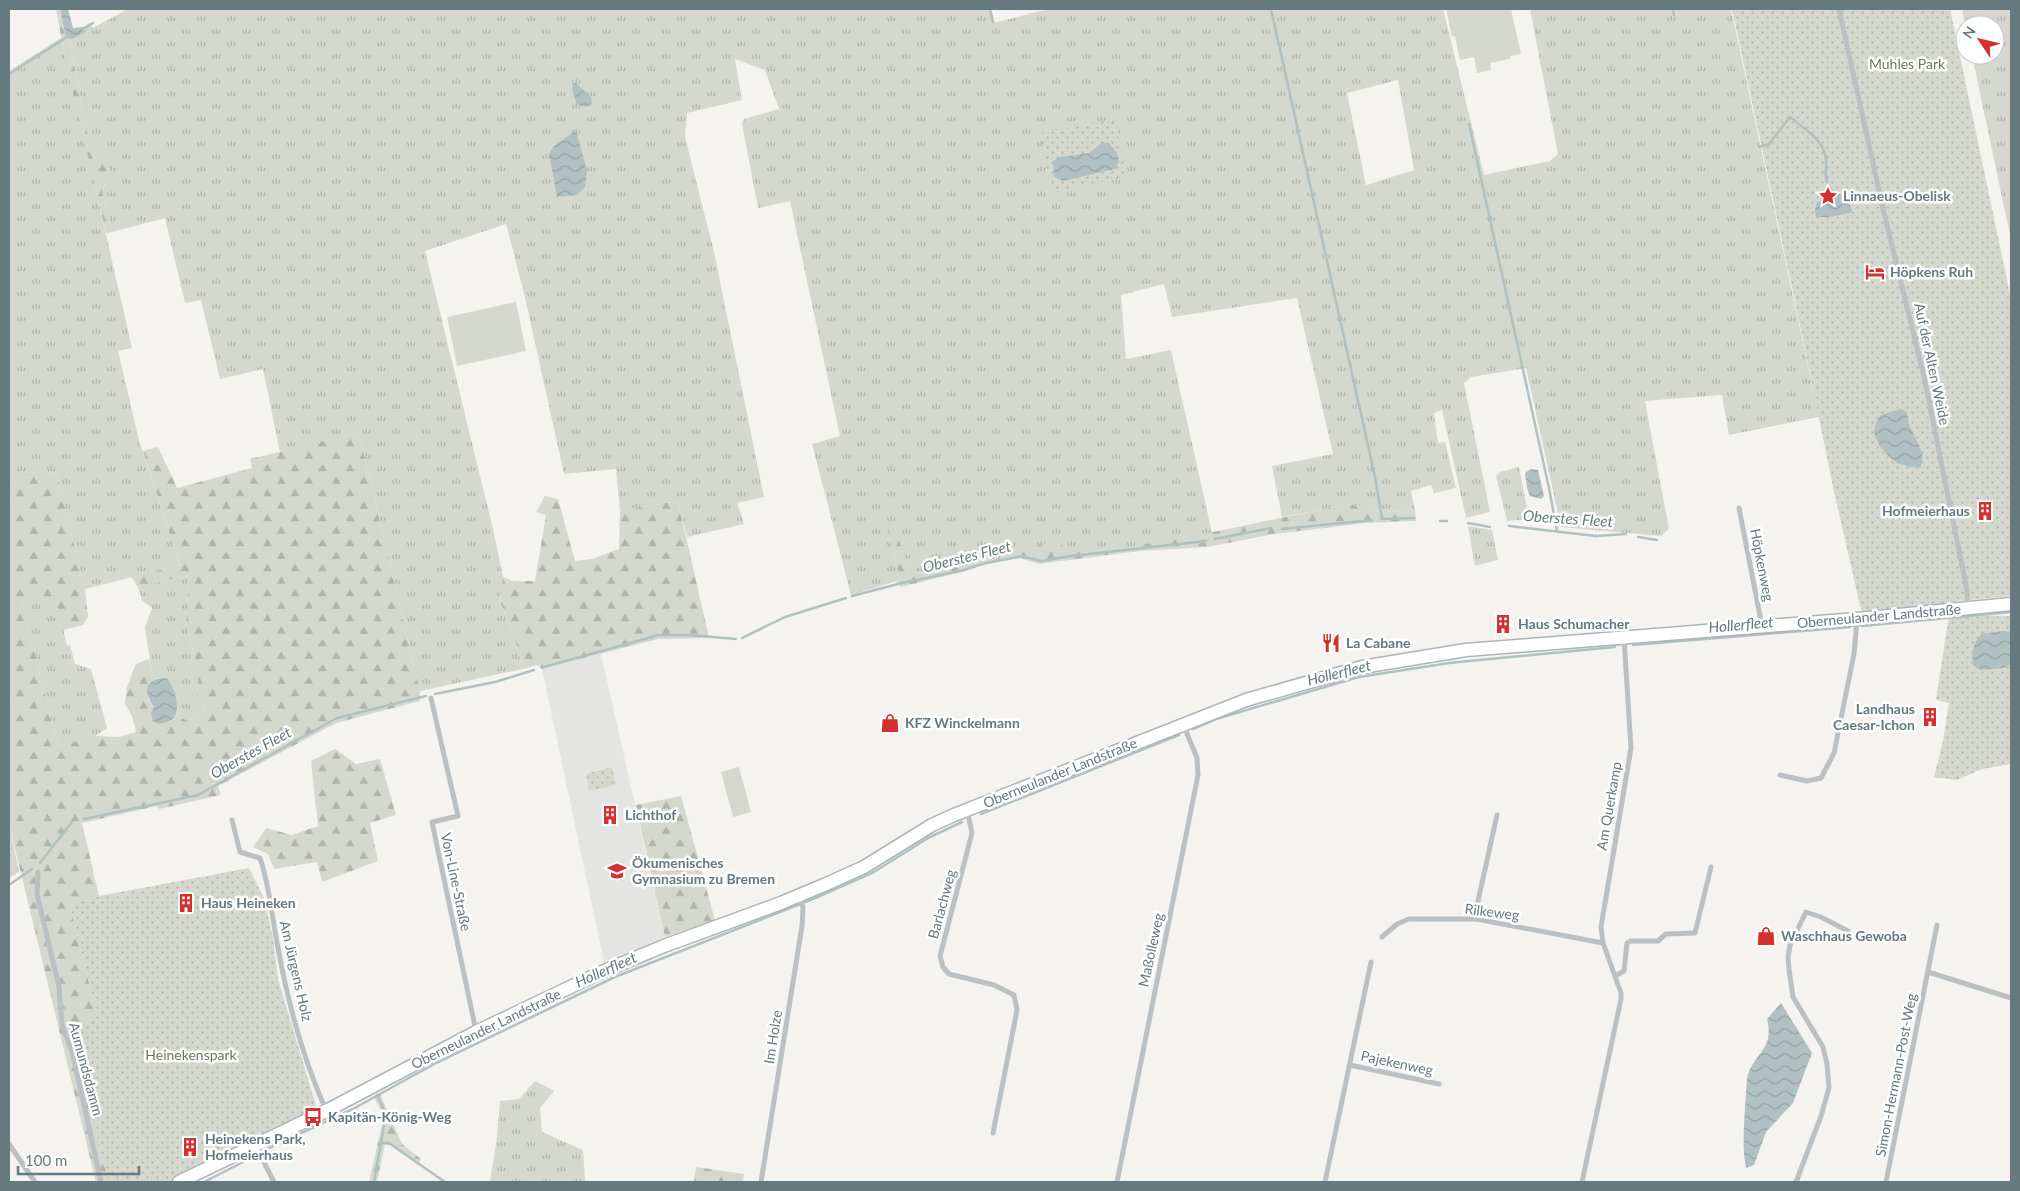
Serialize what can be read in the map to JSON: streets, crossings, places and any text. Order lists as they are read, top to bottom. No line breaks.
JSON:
{"streets":{"street":["Auf der Alten Weide","Höpkenweg","Oberneulander Landstraße","Am Querkamp","Von-Line-Straße","Barlachweg","Rilkeweg","Maßolleweg","Am Jürgens Holz","Im Holze","Pajekenweg","Aumundsdamm","Simon-Hermann-Post-Weg"]},"crossings":[["Auf der Alten Weide","Oberneulander Landstraße"],["Höpkenweg","Oberneulander Landstraße"],["Oberneulander Landstraße","Am Querkamp"],["Oberneulander Landstraße","Von-Line-Straße"],["Oberneulander Landstraße","Barlachweg"],["Oberneulander Landstraße","Maßolleweg"],["Oberneulander Landstraße","Am Jürgens Holz"],["Oberneulander Landstraße","Im Holze"],["Am Querkamp","Rilkeweg"]],"water":["Oberstes Fleet","Hollerfleet"],"parks":["Muhles Park","Heinekenspark"],"places":{"place":["Linnaeus-Obelisk"],"hotel":["Höpkens Ruh"],"building":["Hofmeierhaus","Haus Schumacher","Landhaus Caesar-Ichon","Lichthof","Haus Heineken","Heinekens Park, Hofmeierhaus"],"restaurant":["La Cabane"],"shop":["KFZ Winckelmann","Waschhaus Gewoba"],"school or university":["Ökumenisches Gymnasium zu Bremen"],"bus stop":["Kapitän-König-Weg"]},"scale_bar":"100 m","north":"top left"}
